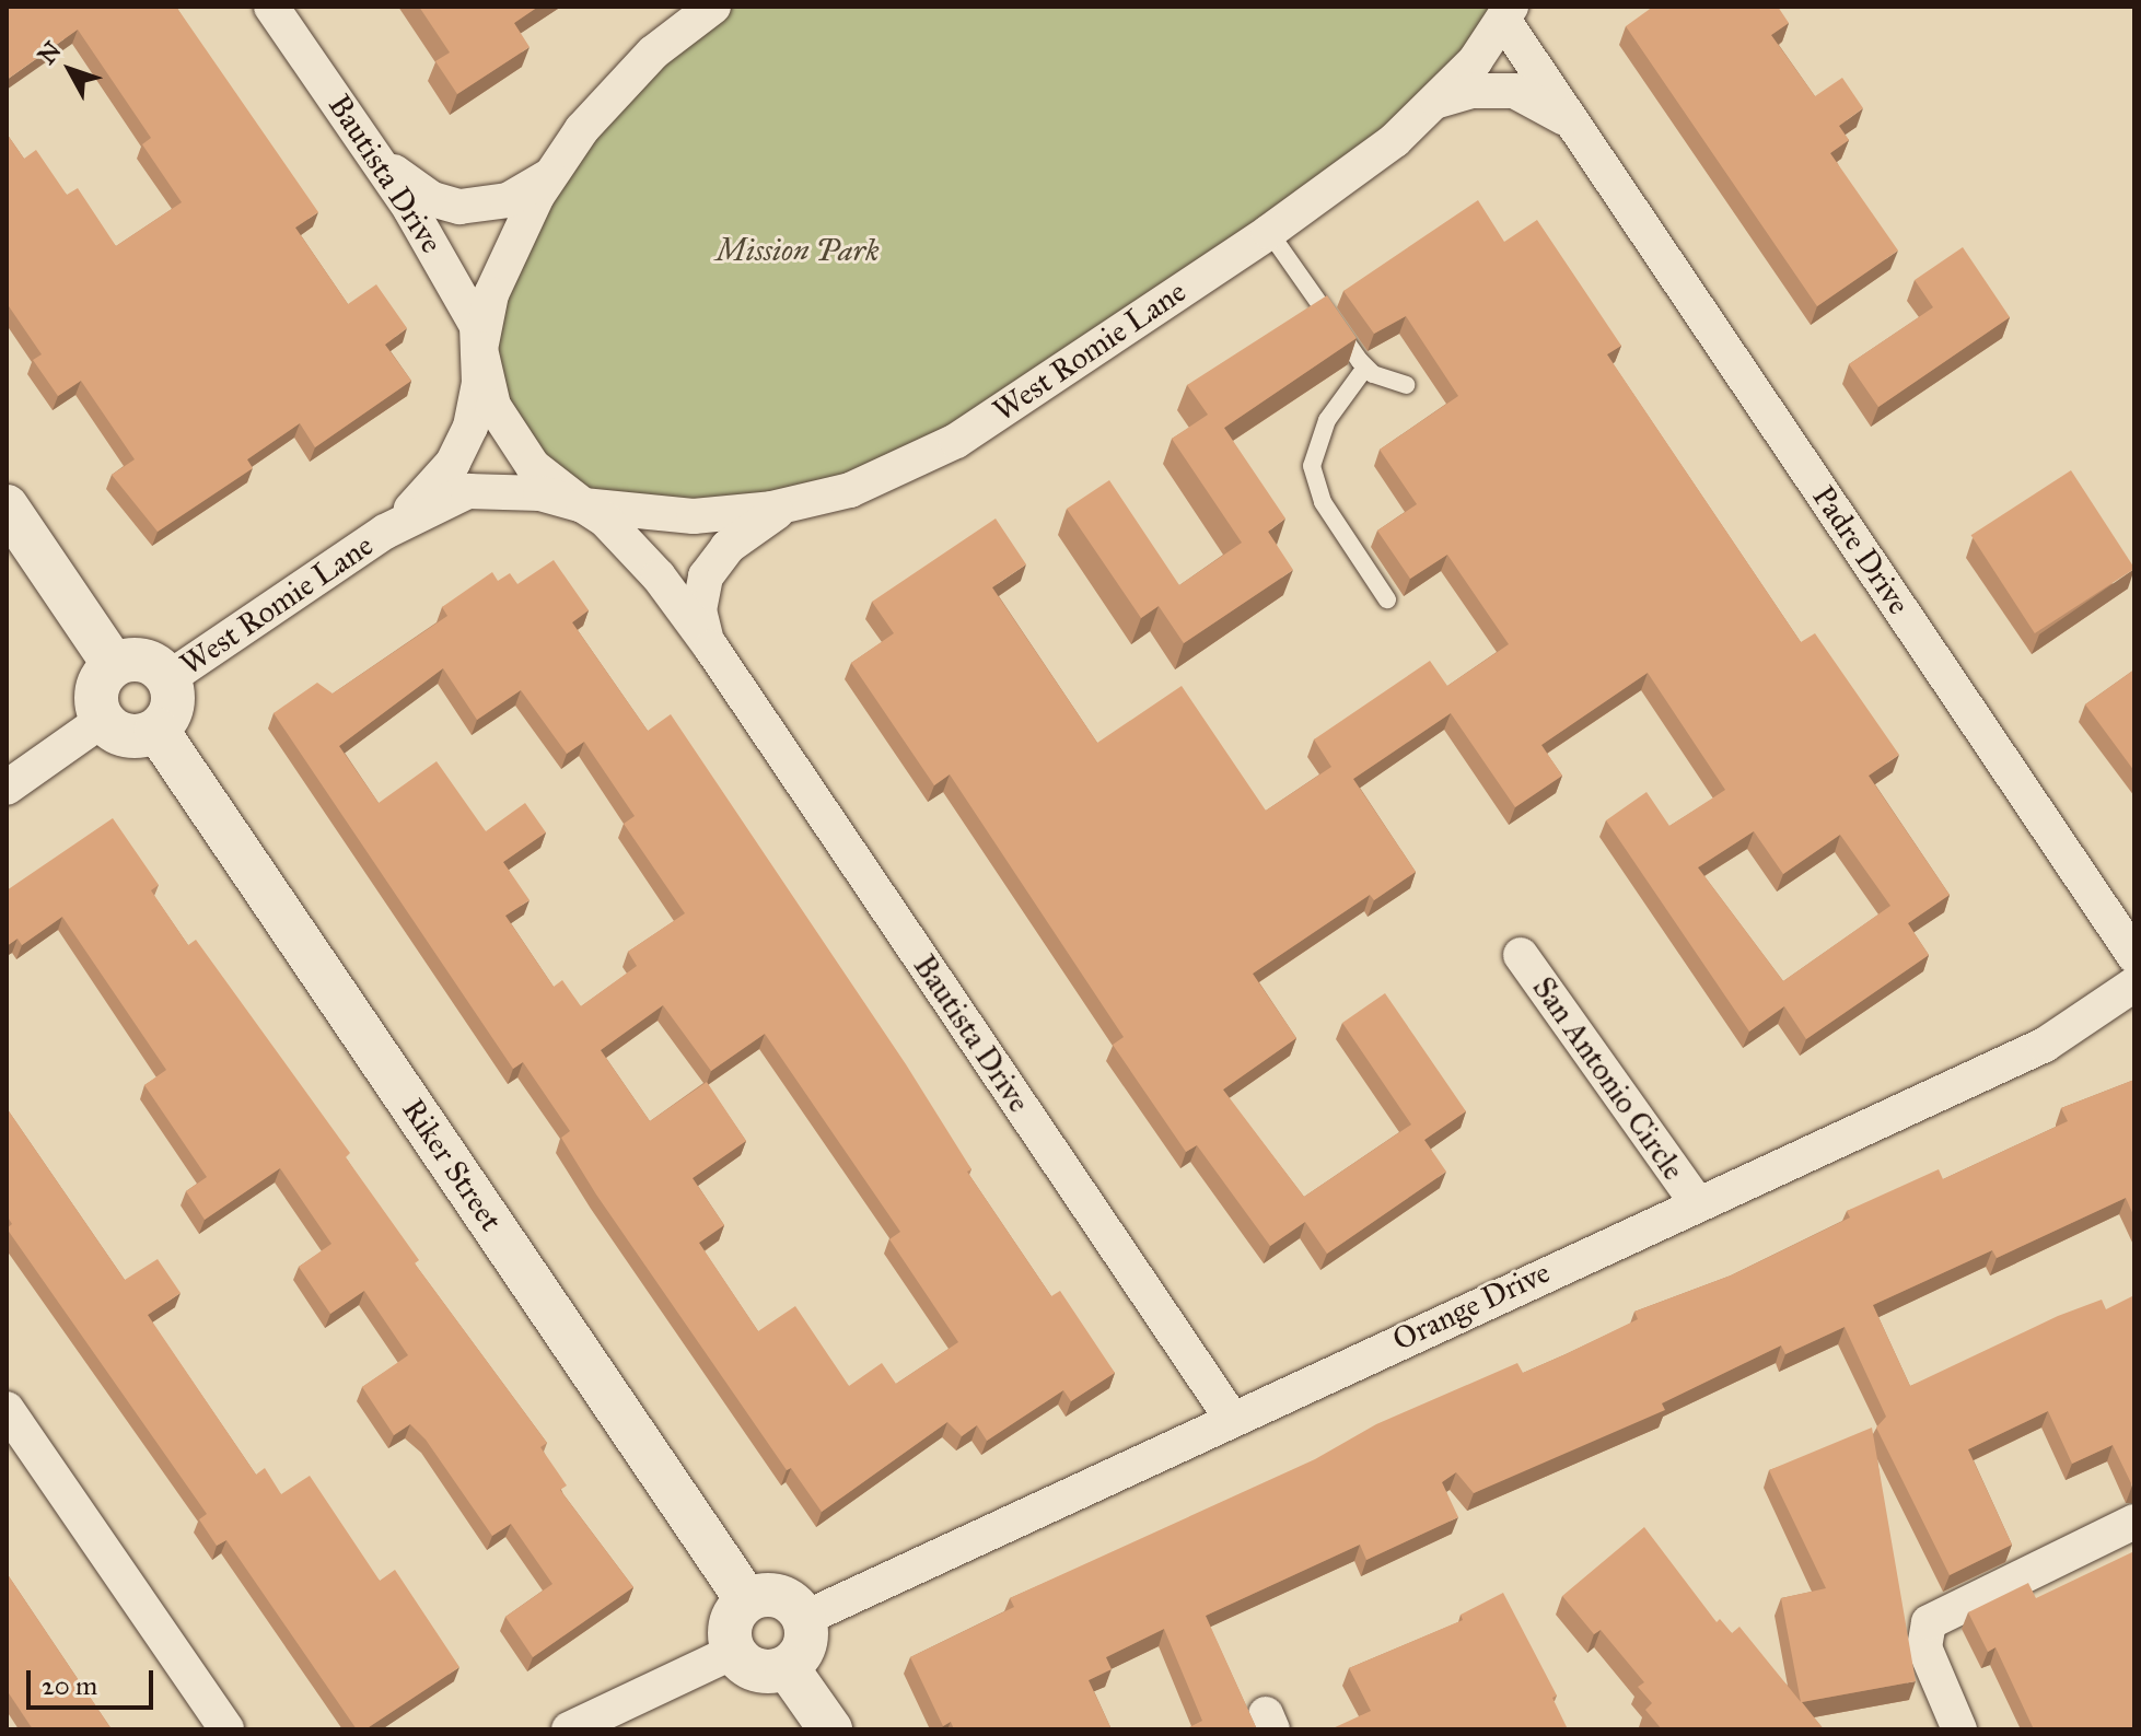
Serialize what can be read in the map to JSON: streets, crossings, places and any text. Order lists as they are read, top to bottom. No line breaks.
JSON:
{"streets":{"street":["Bautista Drive","West Romie Lane","Padre Drive","San Antonio Circle","Riker Street","Orange Drive"]},"crossings":[["Bautista Drive","West Romie Lane"],["Bautista Drive","Orange Drive"],["West Romie Lane","Riker Street"],["San Antonio Circle","Orange Drive"],["Riker Street","Orange Drive"]],"parks":["Mission Park"],"scale_bar":"20 m","north":"top left"}
